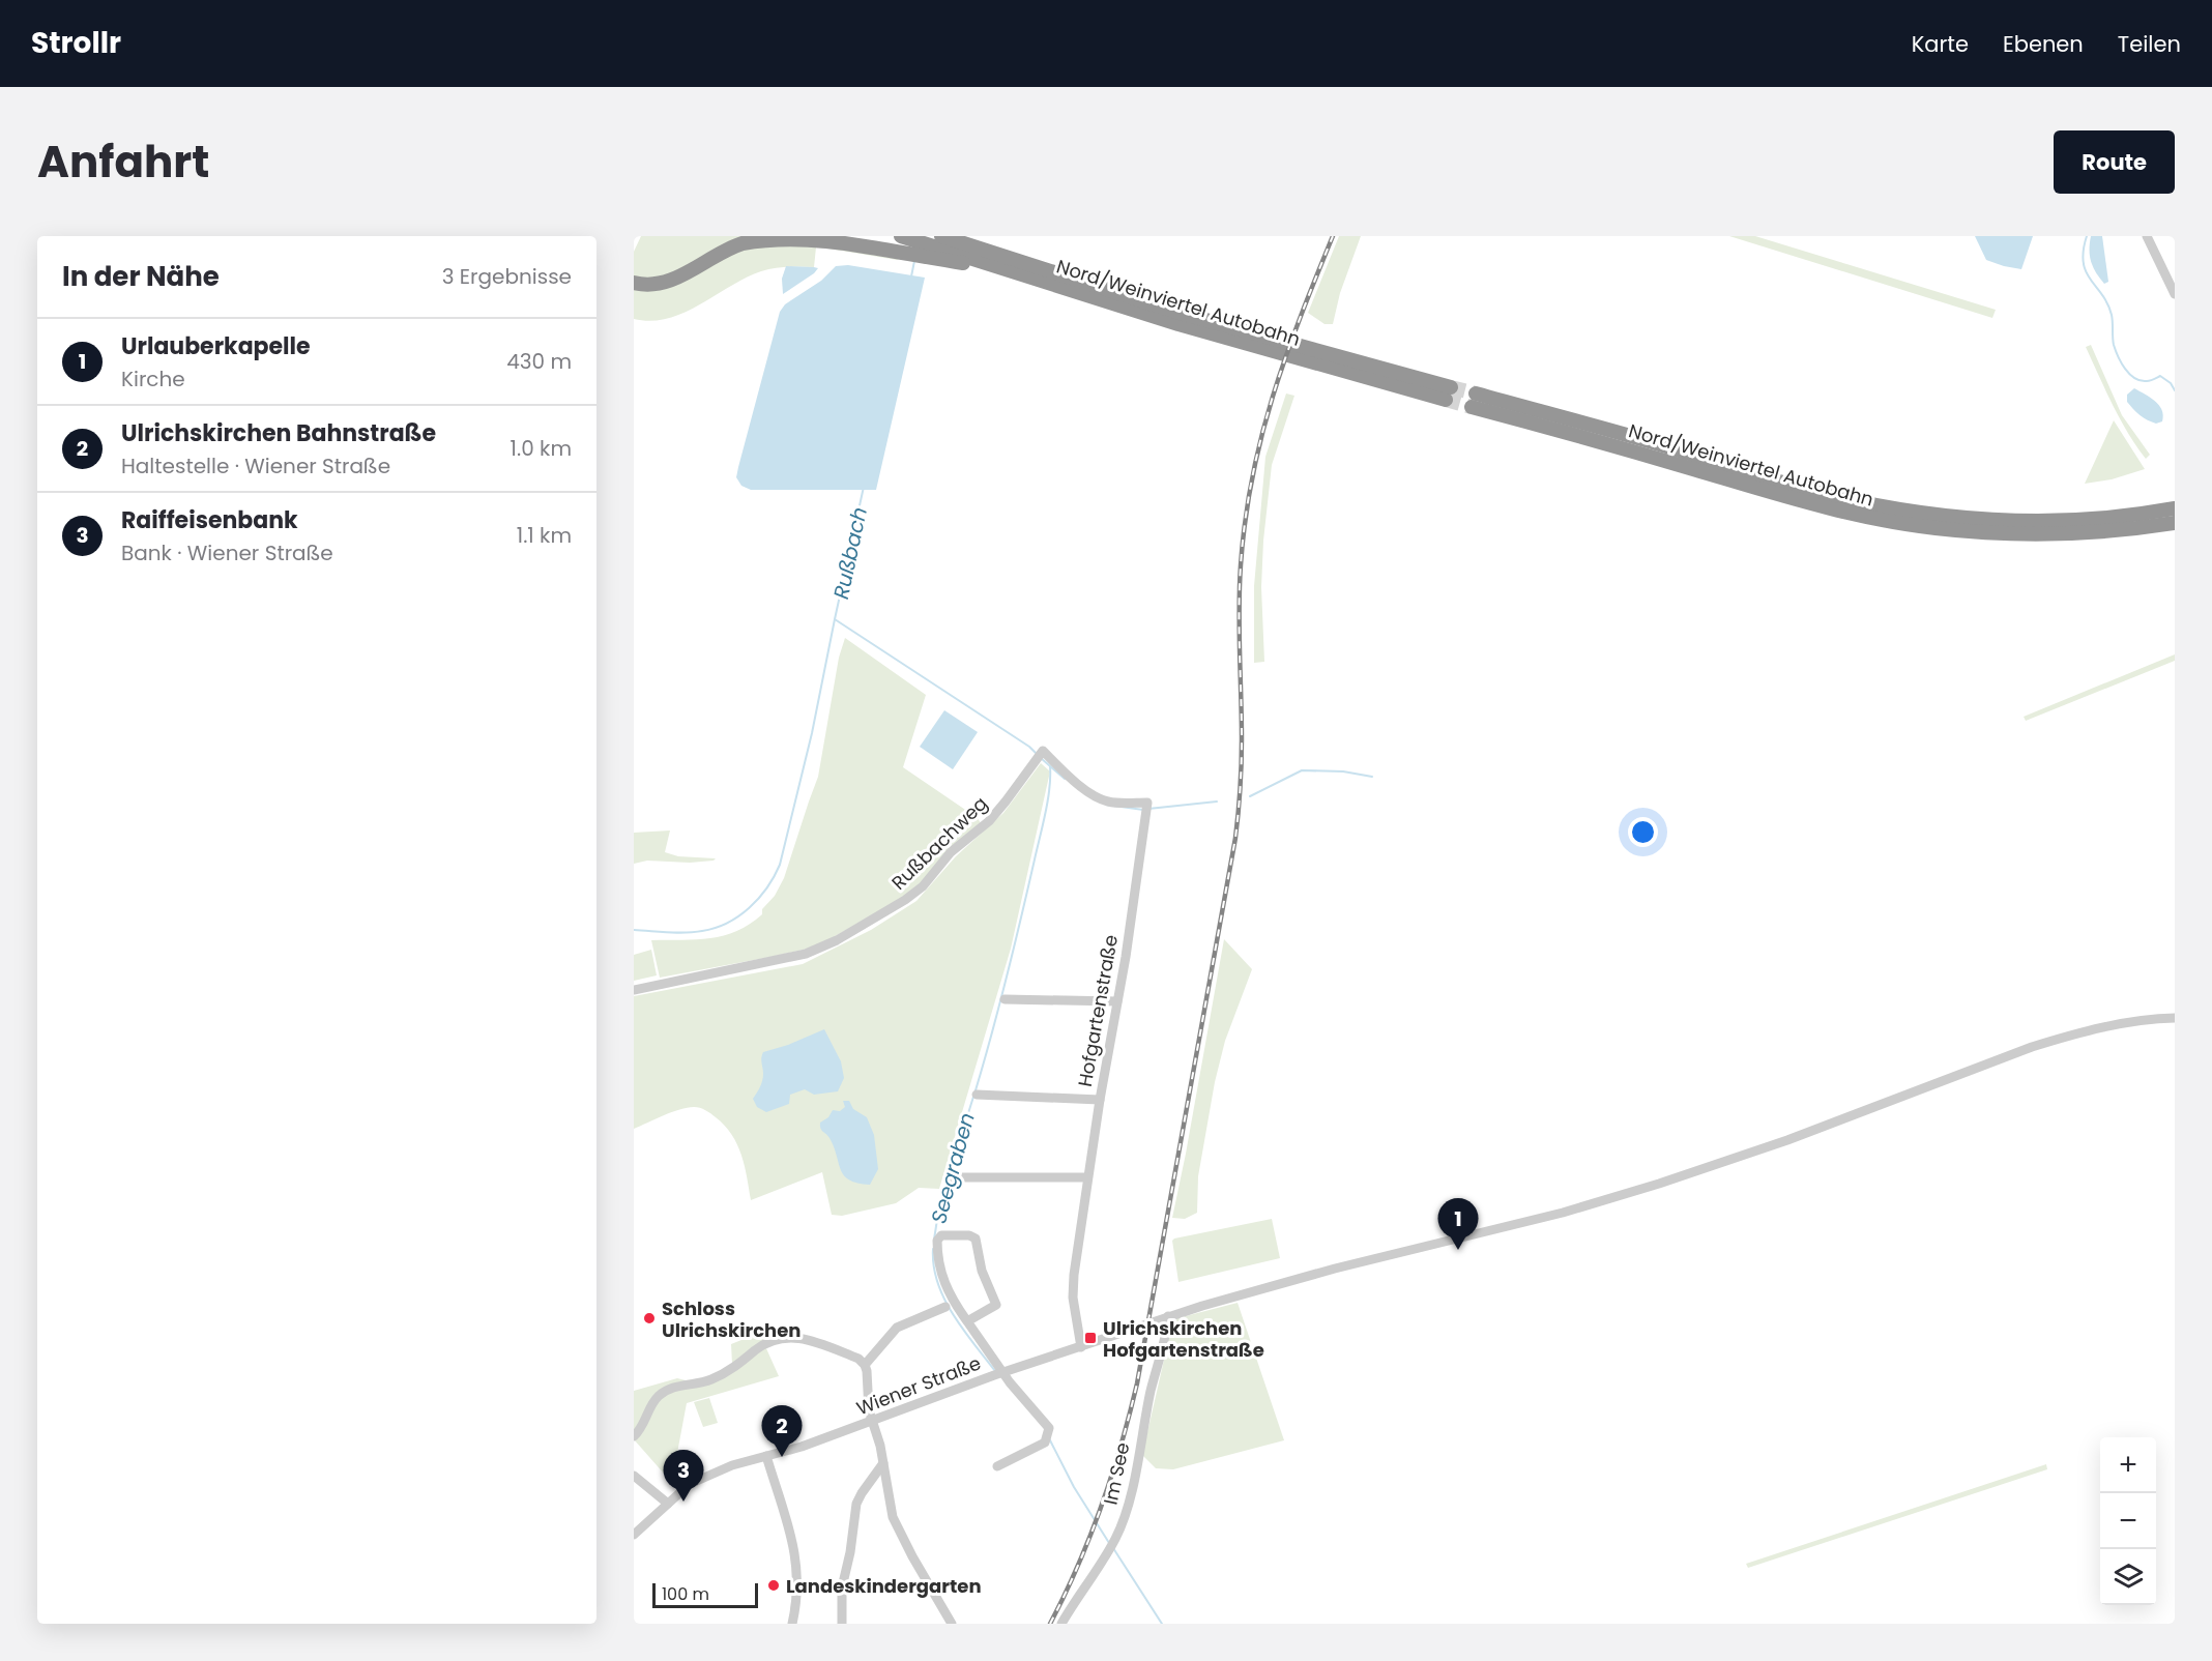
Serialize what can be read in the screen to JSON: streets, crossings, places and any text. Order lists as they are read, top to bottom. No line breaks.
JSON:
{"streets":{"highway":["Nord/Weinviertel Autobahn"],"street":["Rußbachweg","Hofgartenstraße","Wiener Straße","Im See"]},"crossings":[["Rußbachweg","Hofgartenstraße"],["Hofgartenstraße","Wiener Straße"],["Wiener Straße","Im See"]],"water":["Rußbach","Seegraben"],"places":{"other":["Schloss Ulrichskirchen","Landeskindergarten"],"transit":["Ulrichskirchen Hofgartenstraße"]},"scale_bar":"100 m","page":{"header":"Strollr","nav":["Karte","Ebenen","Teilen"],"title":"Anfahrt","buttons":"Route","heading":["In der Nähe","3 Ergebnisse"],"list":[{"mark":"1","name":"Urlauberkapelle","note":"Kirche","value":"430 m"},{"mark":"2","name":"Ulrichskirchen Bahnstraße","note":"Haltestelle · Wiener Straße","value":"1.0 km"},{"mark":"3","name":"Raiffeisenbank","note":"Bank · Wiener Straße","value":"1.1 km"}],"pins":["1","2","3"],"map_buttons":["+","−"],"scale":"100 m"}}
